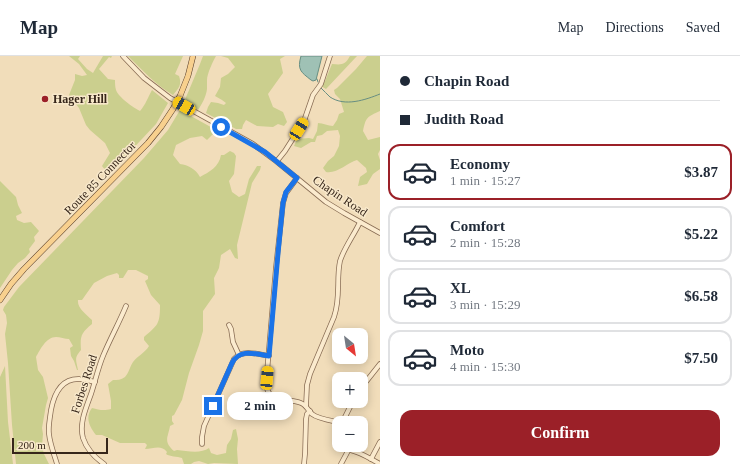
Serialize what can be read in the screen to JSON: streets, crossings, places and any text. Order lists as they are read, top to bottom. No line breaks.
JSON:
{"streets":{"main road":["Route 85 Connector"],"street":["Chapin Road","Forbes Road"]},"places":["Hager Hill"],"scale_bar":"200 m","north":"bottom right","page":{"header":"Map","nav":["Map","Directions","Saved"],"banner":["Chapin Road","Judith Road"],"list":[{"name":"Economy","note":"1 min · 15:27","value":"$3.87"},{"name":"Comfort","note":"2 min · 15:28","value":"$5.22"},{"name":"XL","note":"3 min · 15:29","value":"$6.58"},{"name":"Moto","note":"4 min · 15:30","value":"$7.50"}],"map_buttons":["+","−"],"bubble":"2 min","buttons":"Confirm","scale":"200 m"}}
